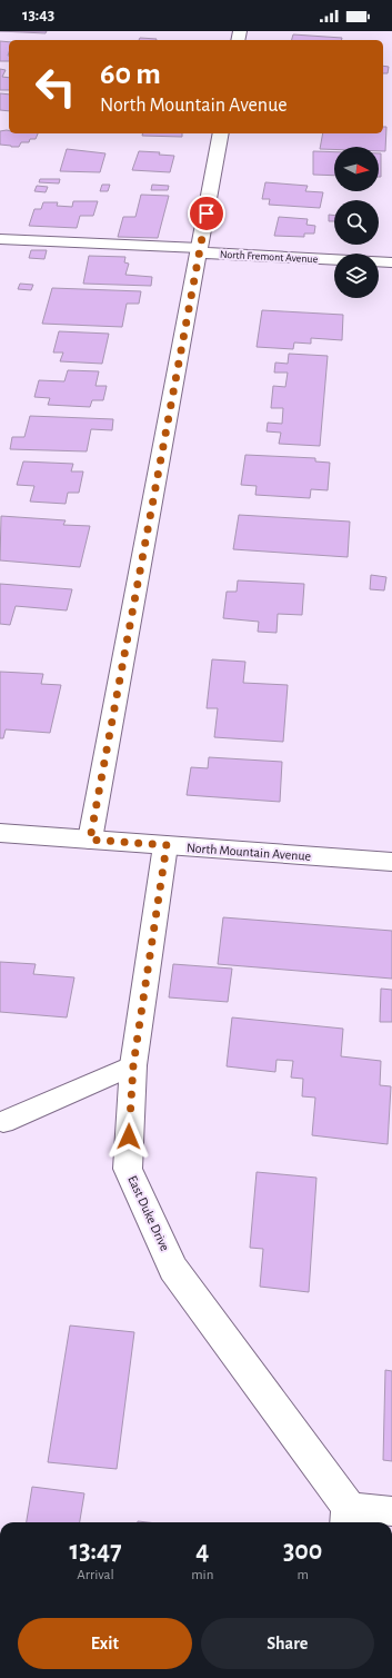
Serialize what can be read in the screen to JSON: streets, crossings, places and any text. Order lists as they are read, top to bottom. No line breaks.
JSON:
{"streets":{"street":["North Fremont Avenue","North Mountain Avenue","East Duke Drive"]},"crossings":[["North Mountain Avenue","East Duke Drive"]],"north":"right","page":{"status":"13:43","turn":["60 m","North Mountain Avenue"],"eta":["13:47","Arrival","4","min","300","m"],"buttons":["Exit","Share"]}}
